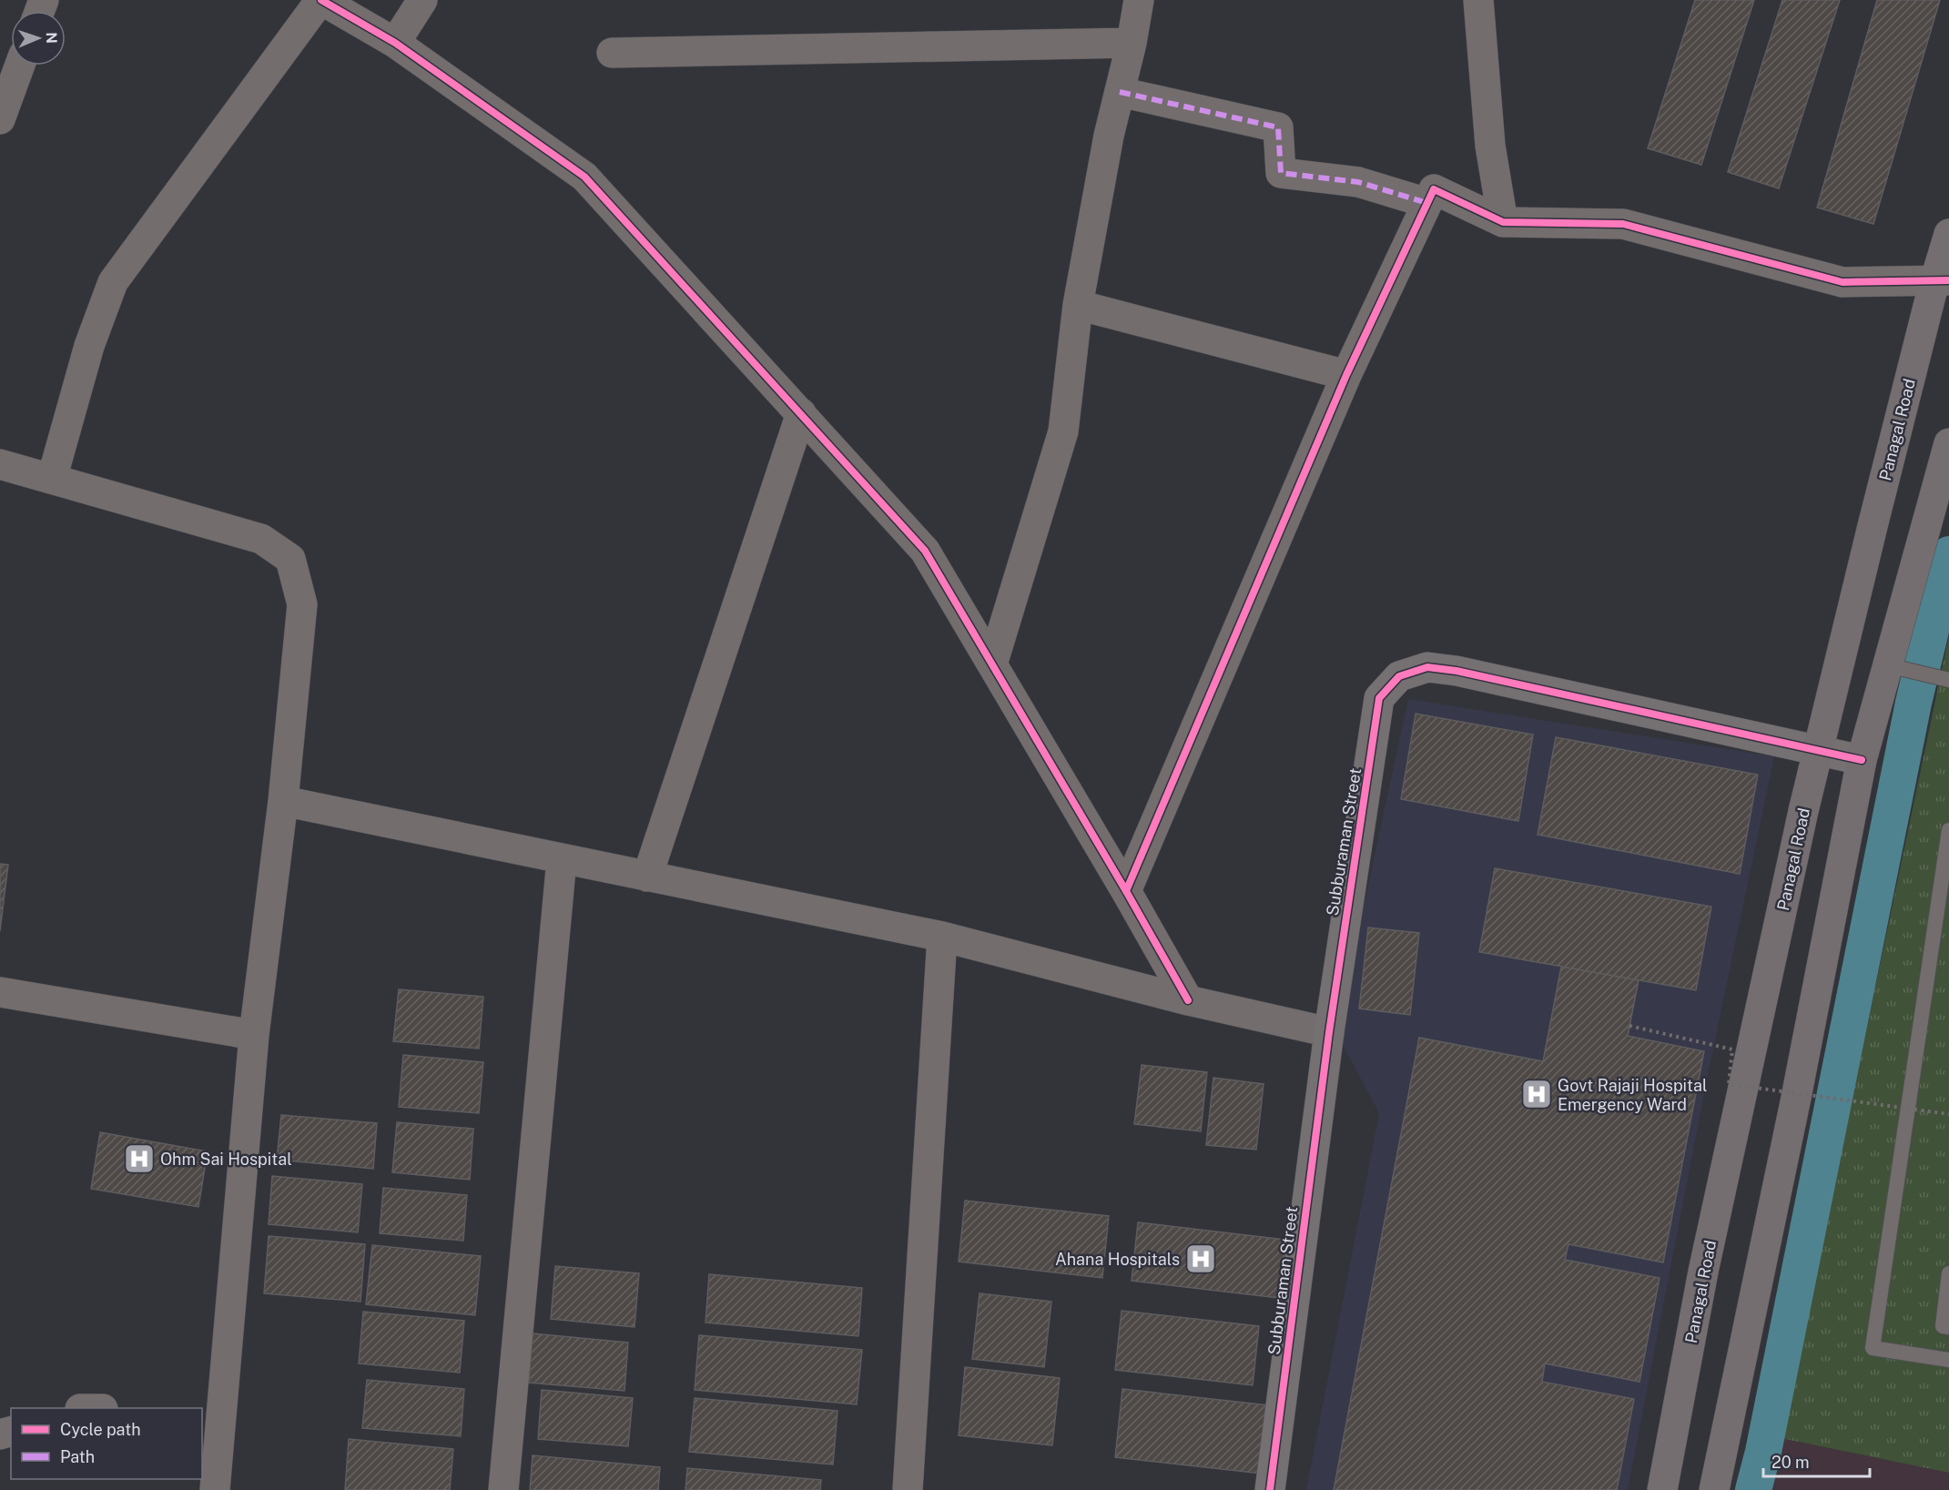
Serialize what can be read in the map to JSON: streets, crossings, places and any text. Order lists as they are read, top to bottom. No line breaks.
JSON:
{"streets":{"main road":["Panagal Road"],"street":["Subburaman Street"]},"crossings":[["Panagal Road","Subburaman Street"]],"places":{"hospital":["Govt Rajaji Hospital Emergency Ward","Ohm Sai Hospital","Ahana Hospitals"]},"legend":["Cycle path","Path"],"scale_bar":"20 m","north":"right"}
